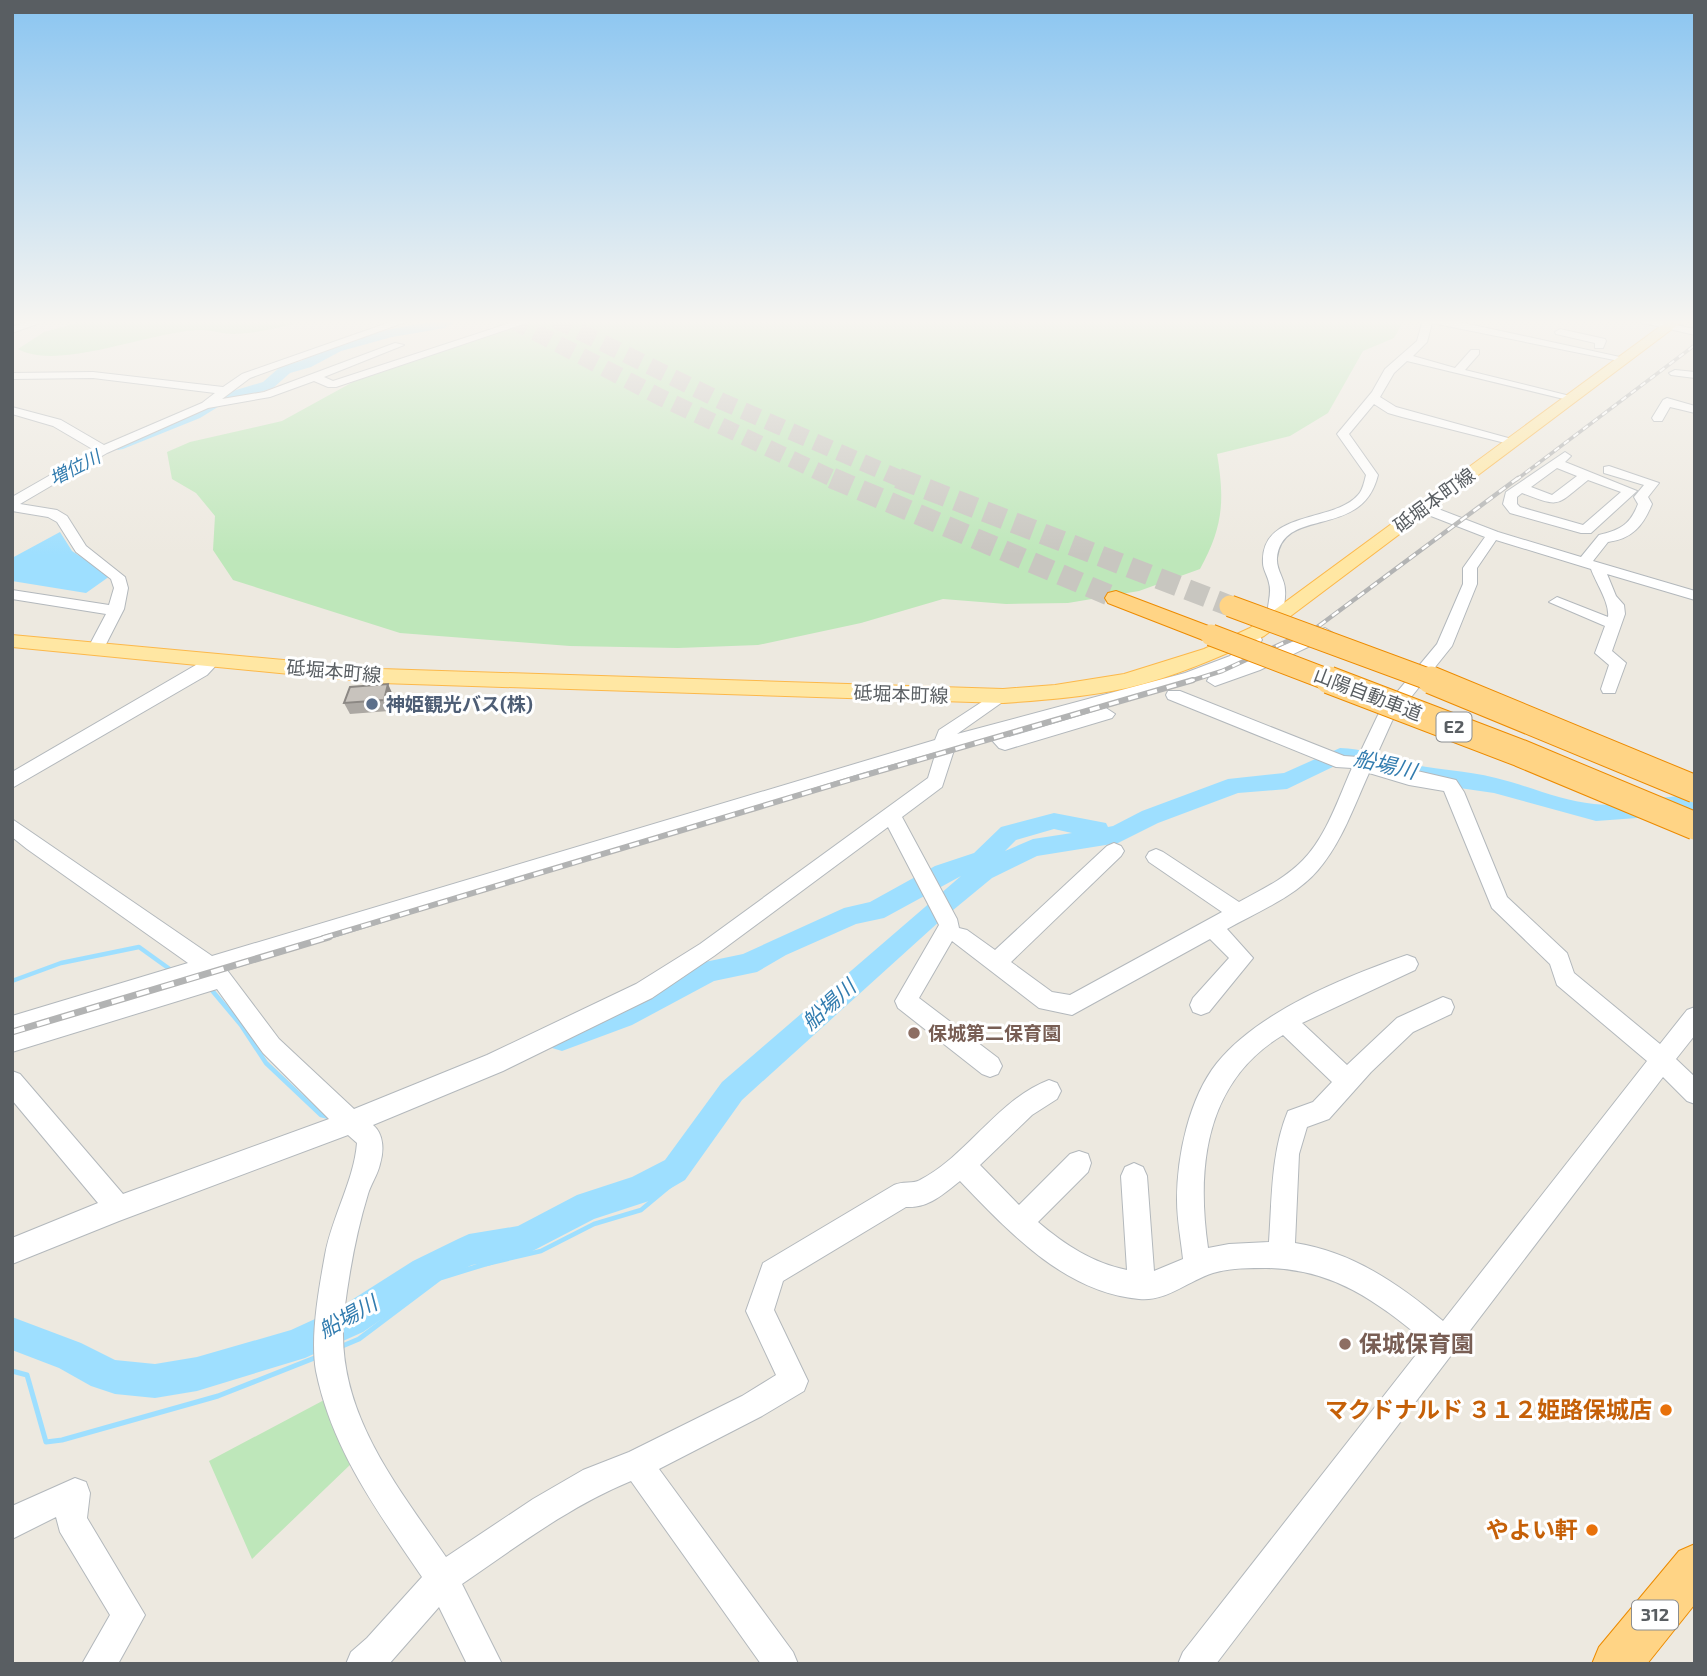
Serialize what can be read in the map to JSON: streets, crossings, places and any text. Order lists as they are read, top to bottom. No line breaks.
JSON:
{"streets":{"highway":["山陽自動車道","E2","312"],"main road":["砥堀本町線"]},"water":["増位川","船場川"],"places":["神姫観光バス(株)","保城第二保育園","保城保育園","マクドナルド ３１２姫路保城店","やよい軒"]}
